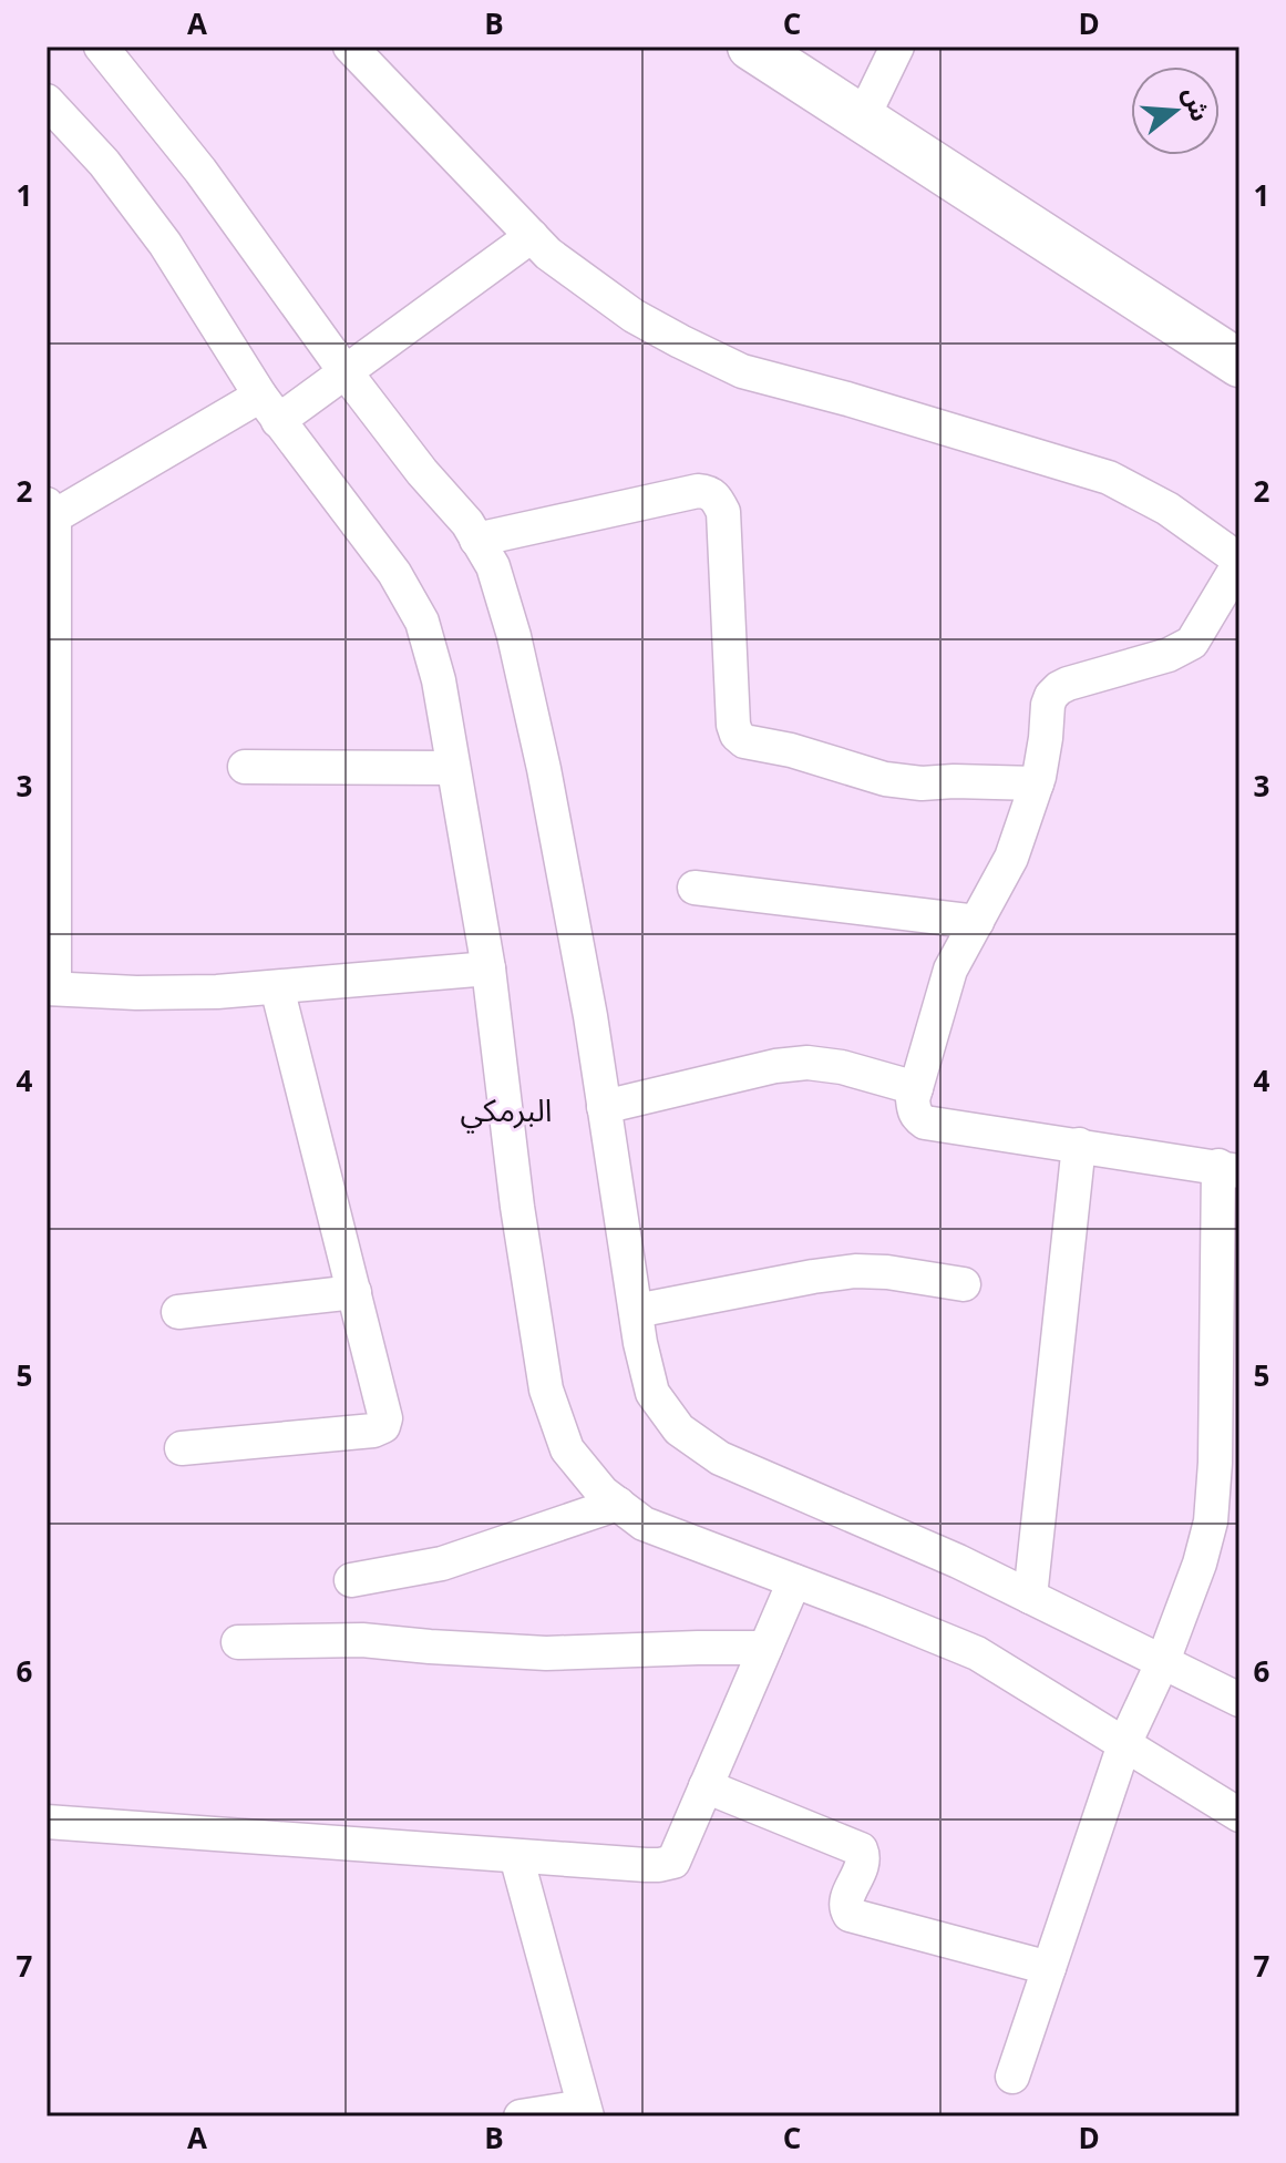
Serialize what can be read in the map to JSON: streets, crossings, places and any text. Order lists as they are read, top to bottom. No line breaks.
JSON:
{"districts":["البرمكي"],"north":"right","grid":{"columns":["A","B","C","D"],"rows":["1","2","3","4","5","6","7"]}}
